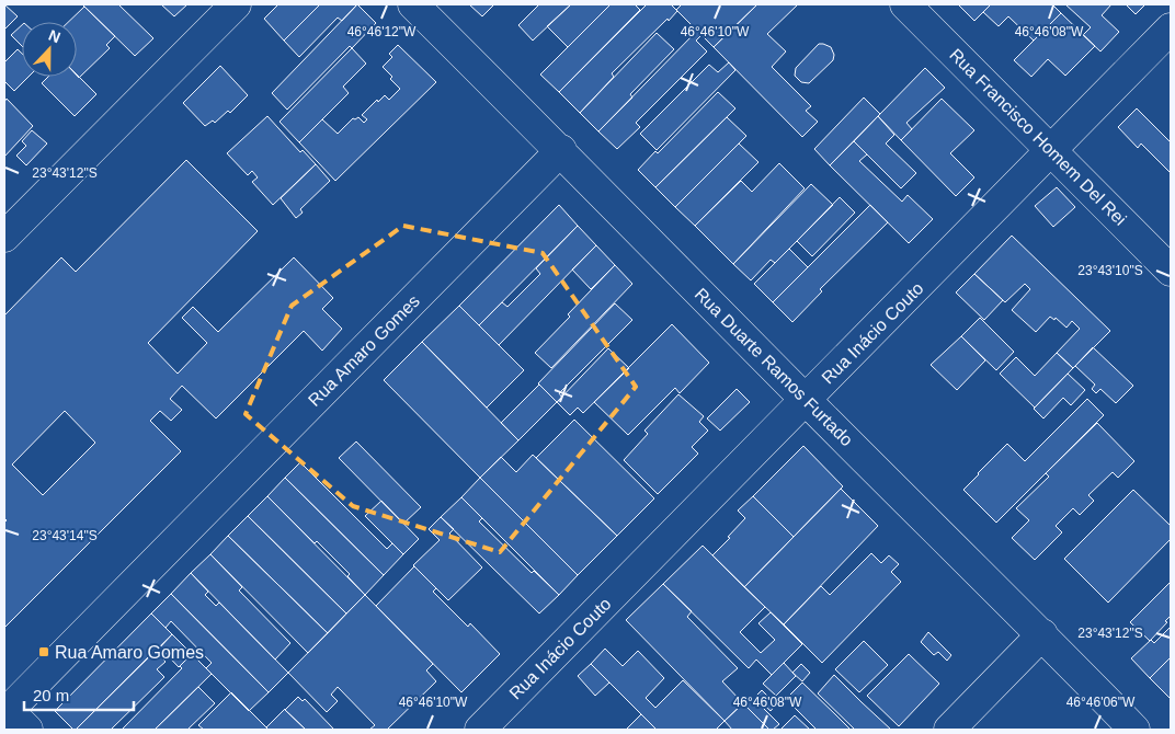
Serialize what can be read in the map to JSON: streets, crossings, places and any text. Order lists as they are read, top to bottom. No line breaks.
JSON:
{"streets":{"street":["Rua Francisco Homem Del Rei","Rua Inácio Couto","Rua Amaro Gomes","Rua Duarte Ramos Furtado"]},"crossings":[["Rua Francisco Homem Del Rei","Rua Inácio Couto"],["Rua Inácio Couto","Rua Duarte Ramos Furtado"],["Rua Amaro Gomes","Rua Duarte Ramos Furtado"]],"places":{"transit":["Rua Amaro Gomes"]},"scale_bar":"20 m","north":"top","coordinates":["46°46'12\"W","46°46'10\"W","46°46'08\"W","23°43'12\"S","23°43'10\"S","23°43'14\"S","46°46'06\"W"]}
